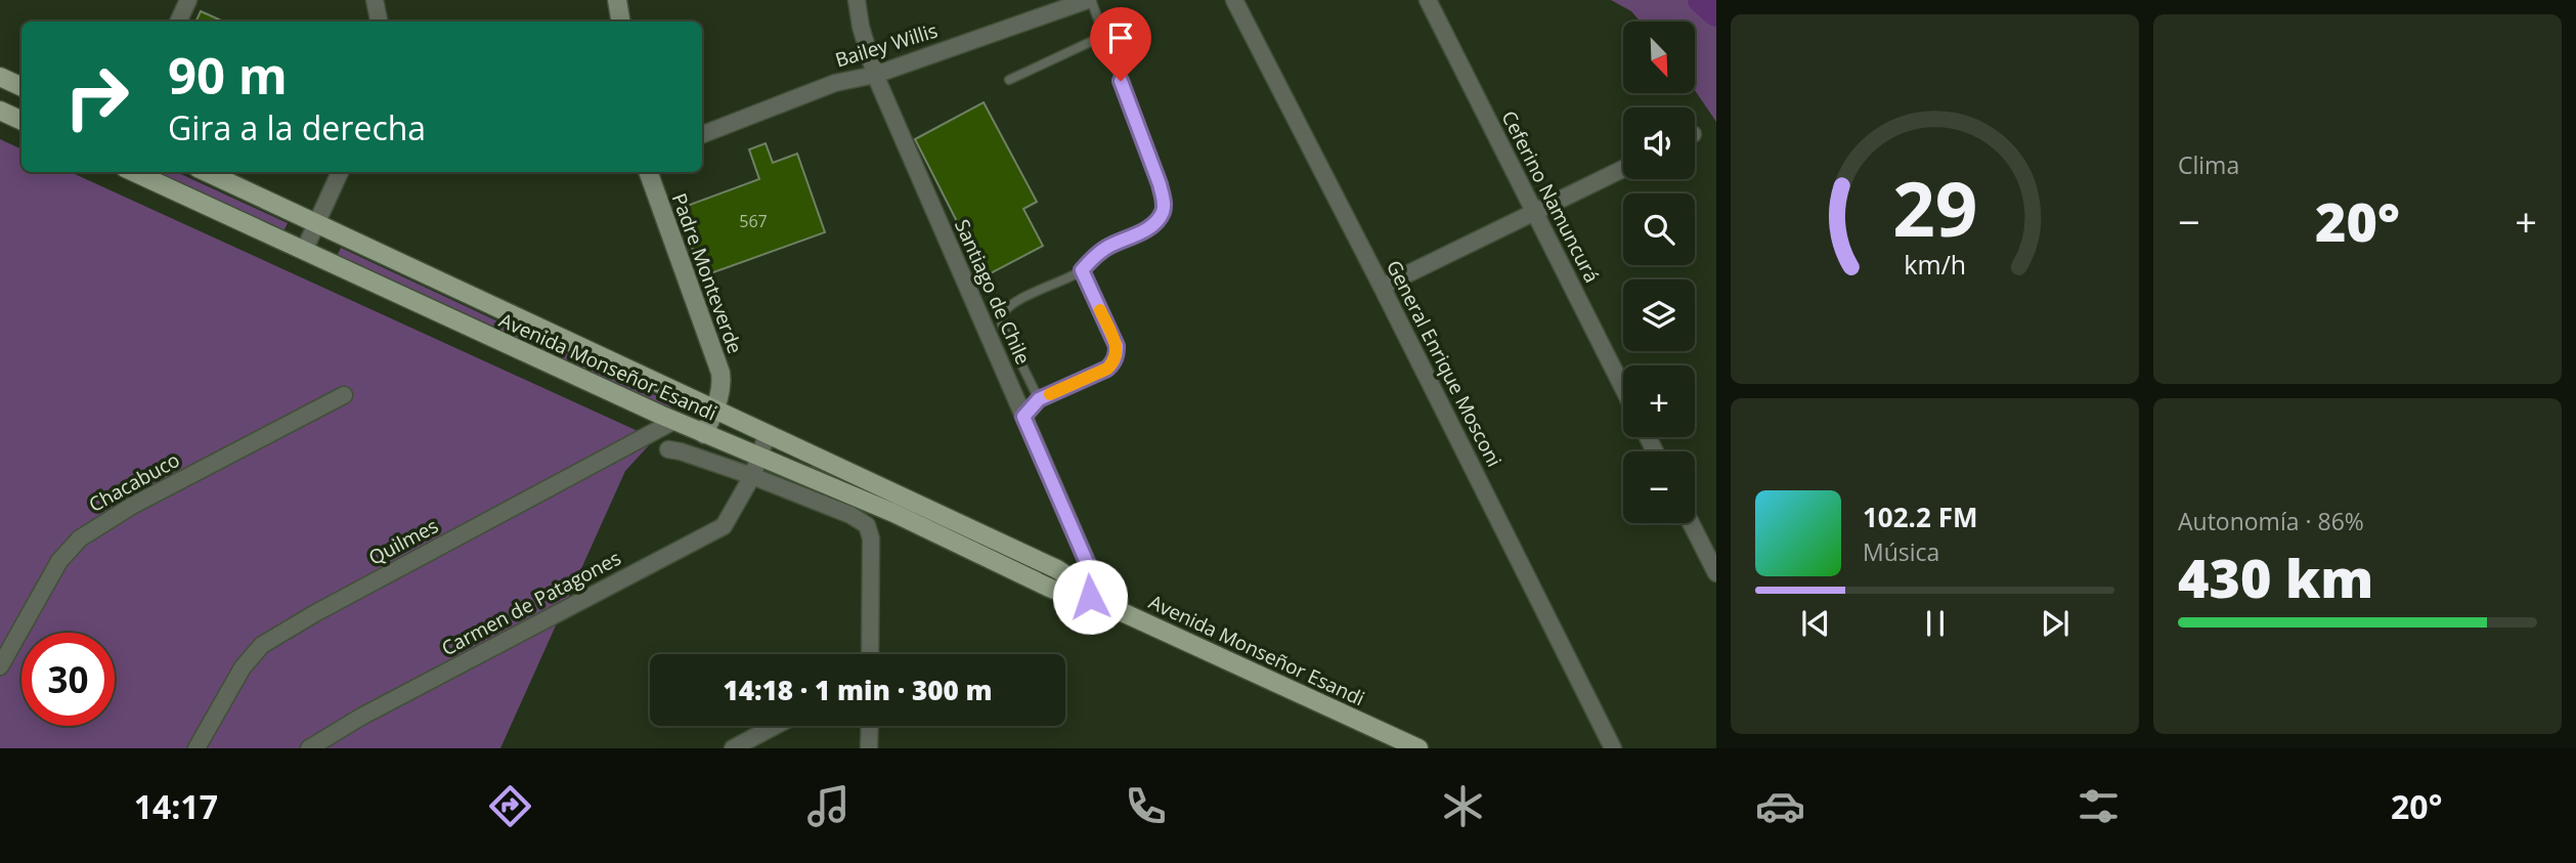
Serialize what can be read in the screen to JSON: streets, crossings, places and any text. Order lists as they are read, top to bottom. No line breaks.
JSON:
{"streets":{"main road":["Avenida Monseñor Esandi"],"street":["Bailey Willis","Ceferino Namuncurá","Padre Monteverde","Santiago de Chile","General Enrique Mosconi","Chacabuco","Quilmes","Carmen de Patagones"]},"crossings":[["Bailey Willis","Santiago de Chile"],["Padre Monteverde","Avenida Monseñor Esandi"],["Santiago de Chile","Avenida Monseñor Esandi"],["Avenida Monseñor Esandi","Quilmes"],["Avenida Monseñor Esandi","Carmen de Patagones"]],"house_numbers":["567"],"north":"bottom right","page":{"tile":["Clima",["Autonomía · 86%","430 km"]],"map_buttons":["+","−"],"turn":["90 m","Gira a la derecha"],"heat":["−","20°","+"],"song":["102.2 FM","Música"],"limit":"30","trip":"14:18 · 1 min · 300 m","tabs":["14:17","20°"],"gauge":["29","km/h"]}}
